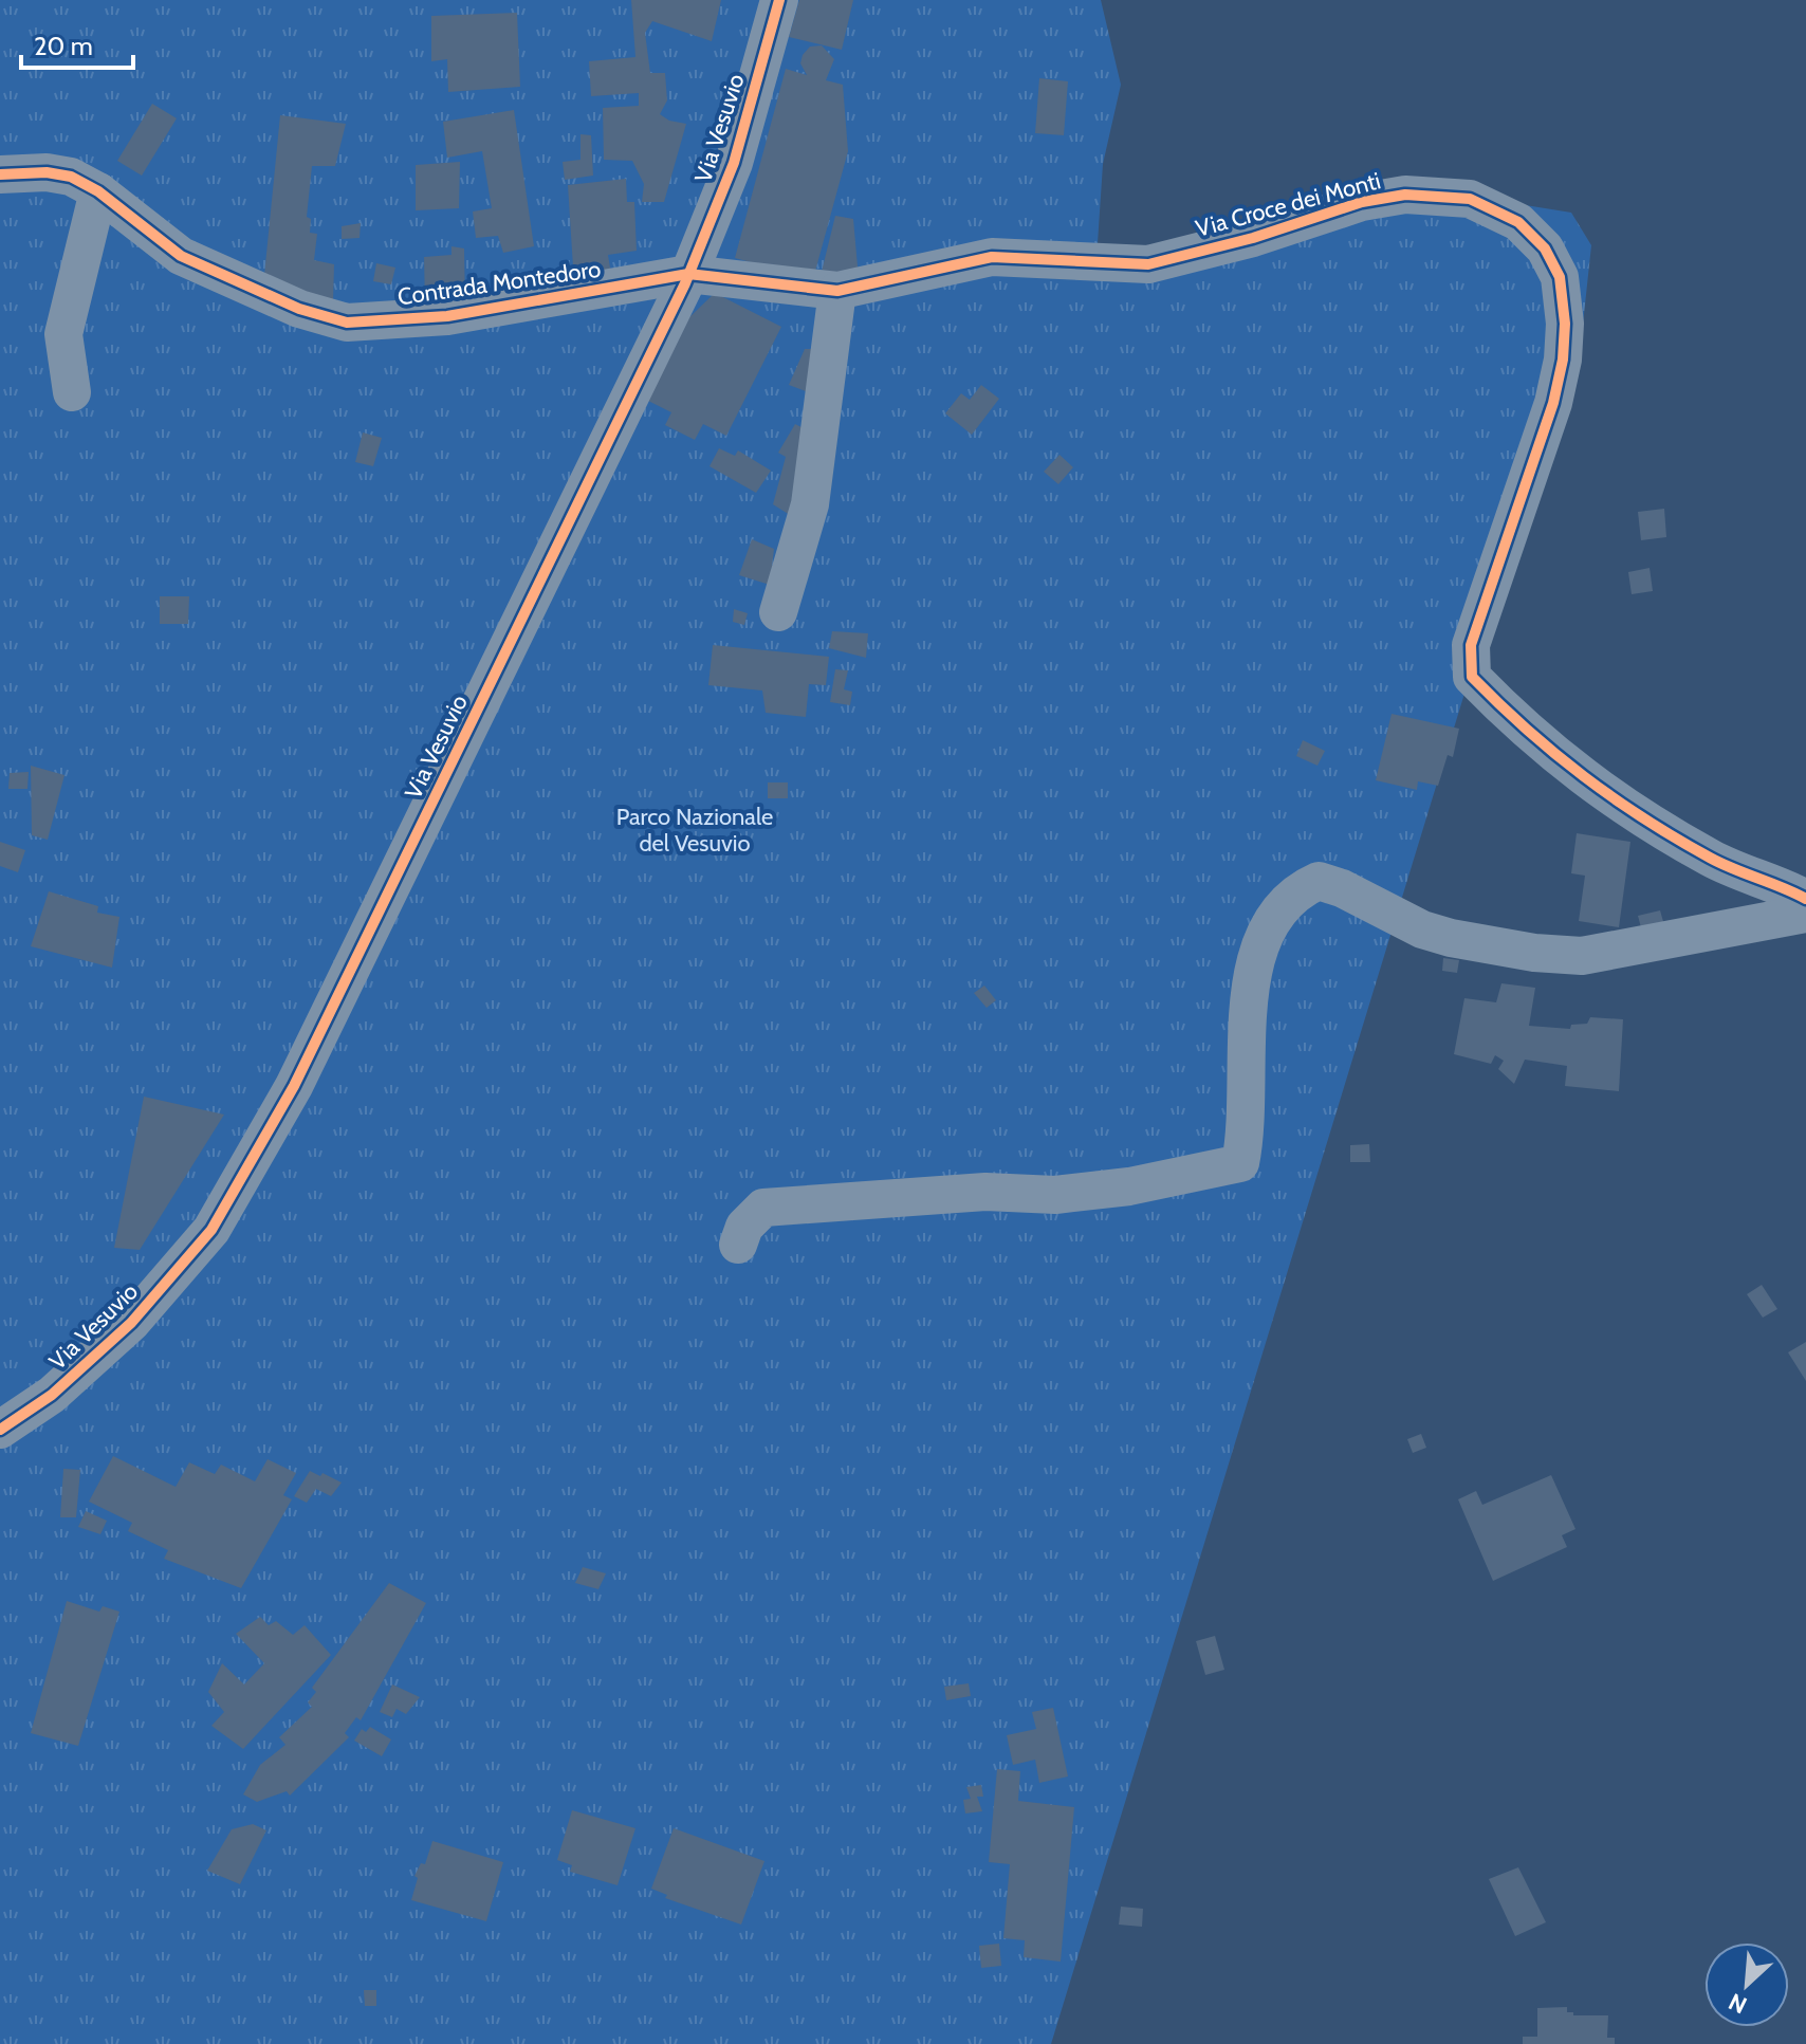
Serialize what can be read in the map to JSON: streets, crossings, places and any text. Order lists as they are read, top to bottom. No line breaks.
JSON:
{"streets":{"street":["Via Vesuvio","Via Croce dei Monti","Contrada Montedoro"]},"crossings":[["Via Vesuvio","Via Croce dei Monti"],["Via Vesuvio","Contrada Montedoro"],["Via Croce dei Monti","Contrada Montedoro"]],"parks":["Parco Nazionale del Vesuvio"],"scale_bar":"20 m","north":"bottom left"}
